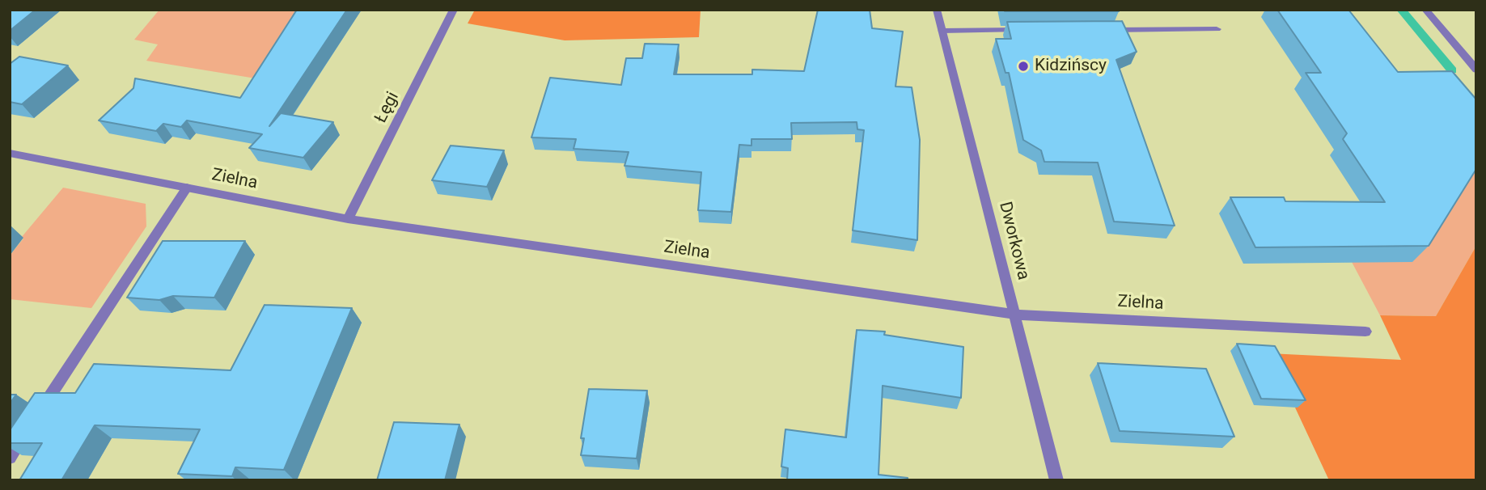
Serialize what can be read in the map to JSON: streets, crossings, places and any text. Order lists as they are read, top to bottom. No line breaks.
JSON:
{"streets":{"street":["Łęgi","Zielna","Dworkowa"]},"crossings":[["Łęgi","Zielna"],["Zielna","Dworkowa"]],"places":["Kidzińscy"]}
